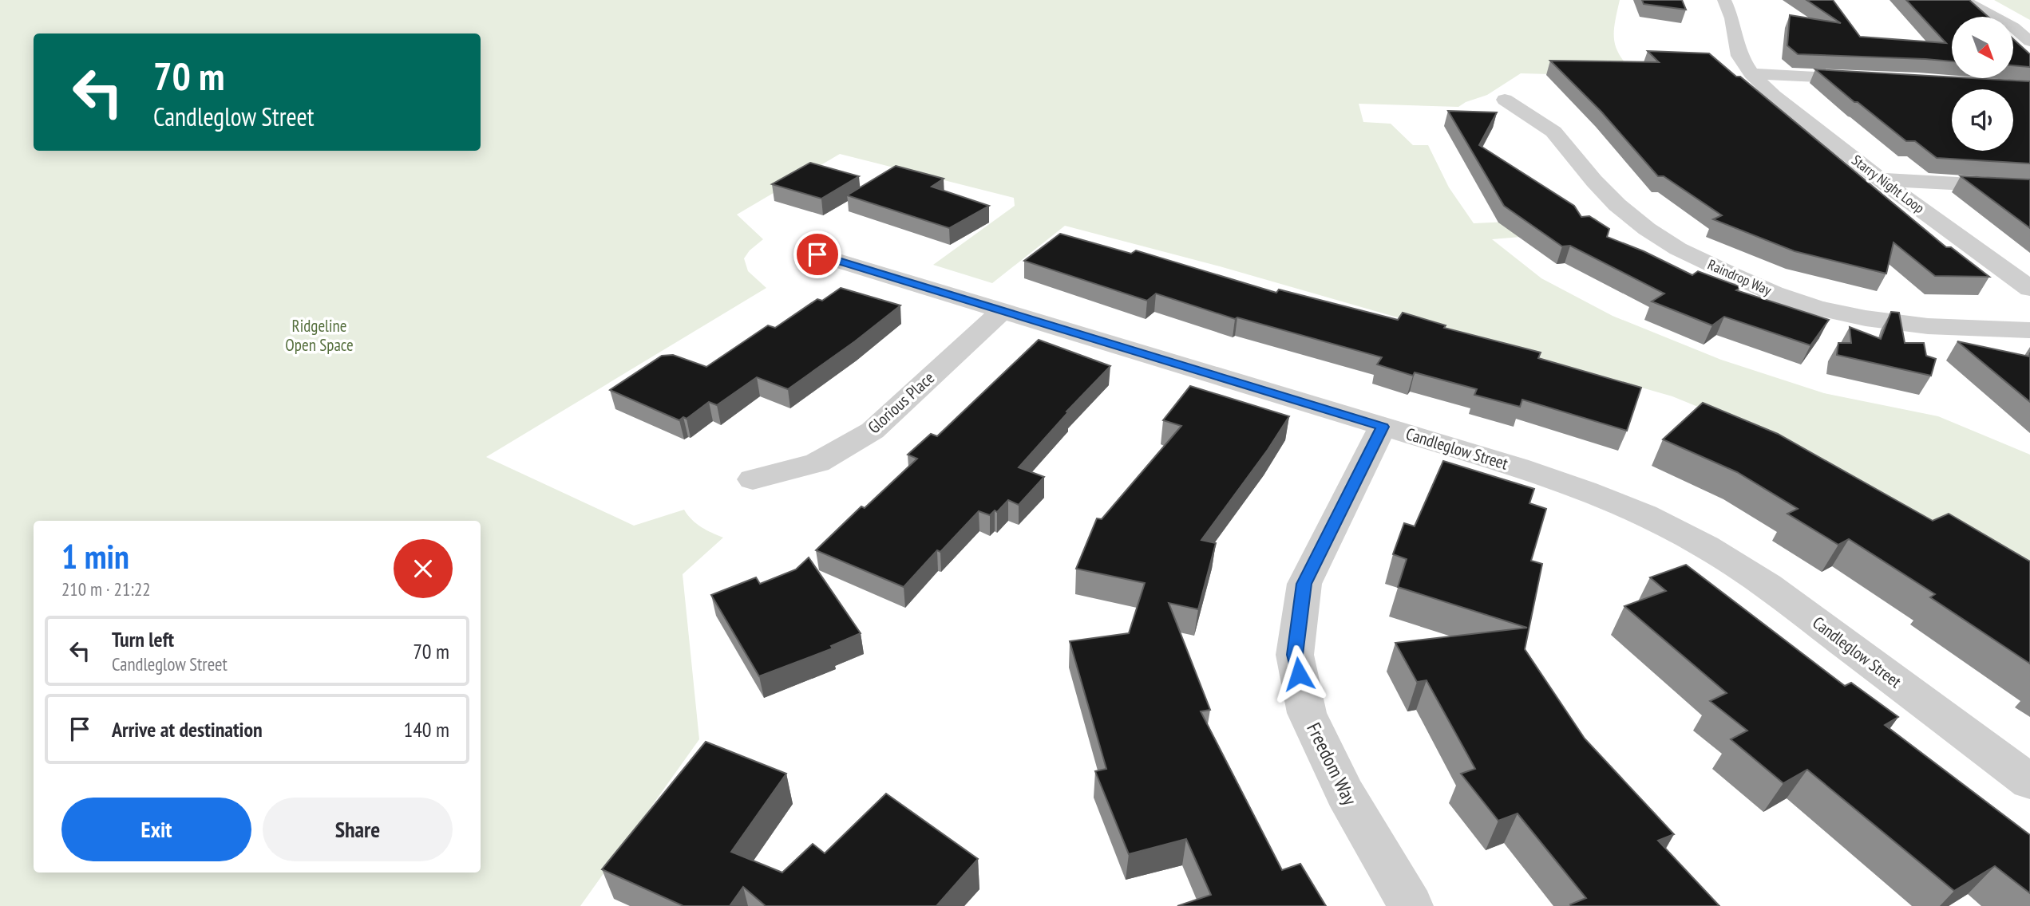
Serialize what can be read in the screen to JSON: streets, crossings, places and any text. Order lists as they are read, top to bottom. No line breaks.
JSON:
{"streets":{"street":["Starry Night Loop","Raindrop Way","Glorious Place","Candleglow Street","Freedom Way"]},"crossings":[["Glorious Place","Candleglow Street"],["Candleglow Street","Freedom Way"]],"parks":["Ridgeline Open Space"],"north":"bottom right","page":{"turn":["70 m","Candleglow Street"],"heading":["1 min","210 m · 21:22"],"list":[{"name":"Turn left","note":"Candleglow Street","value":"70 m"},{"name":"Arrive at destination","value":"140 m"}],"buttons":["Exit","Share"]}}
